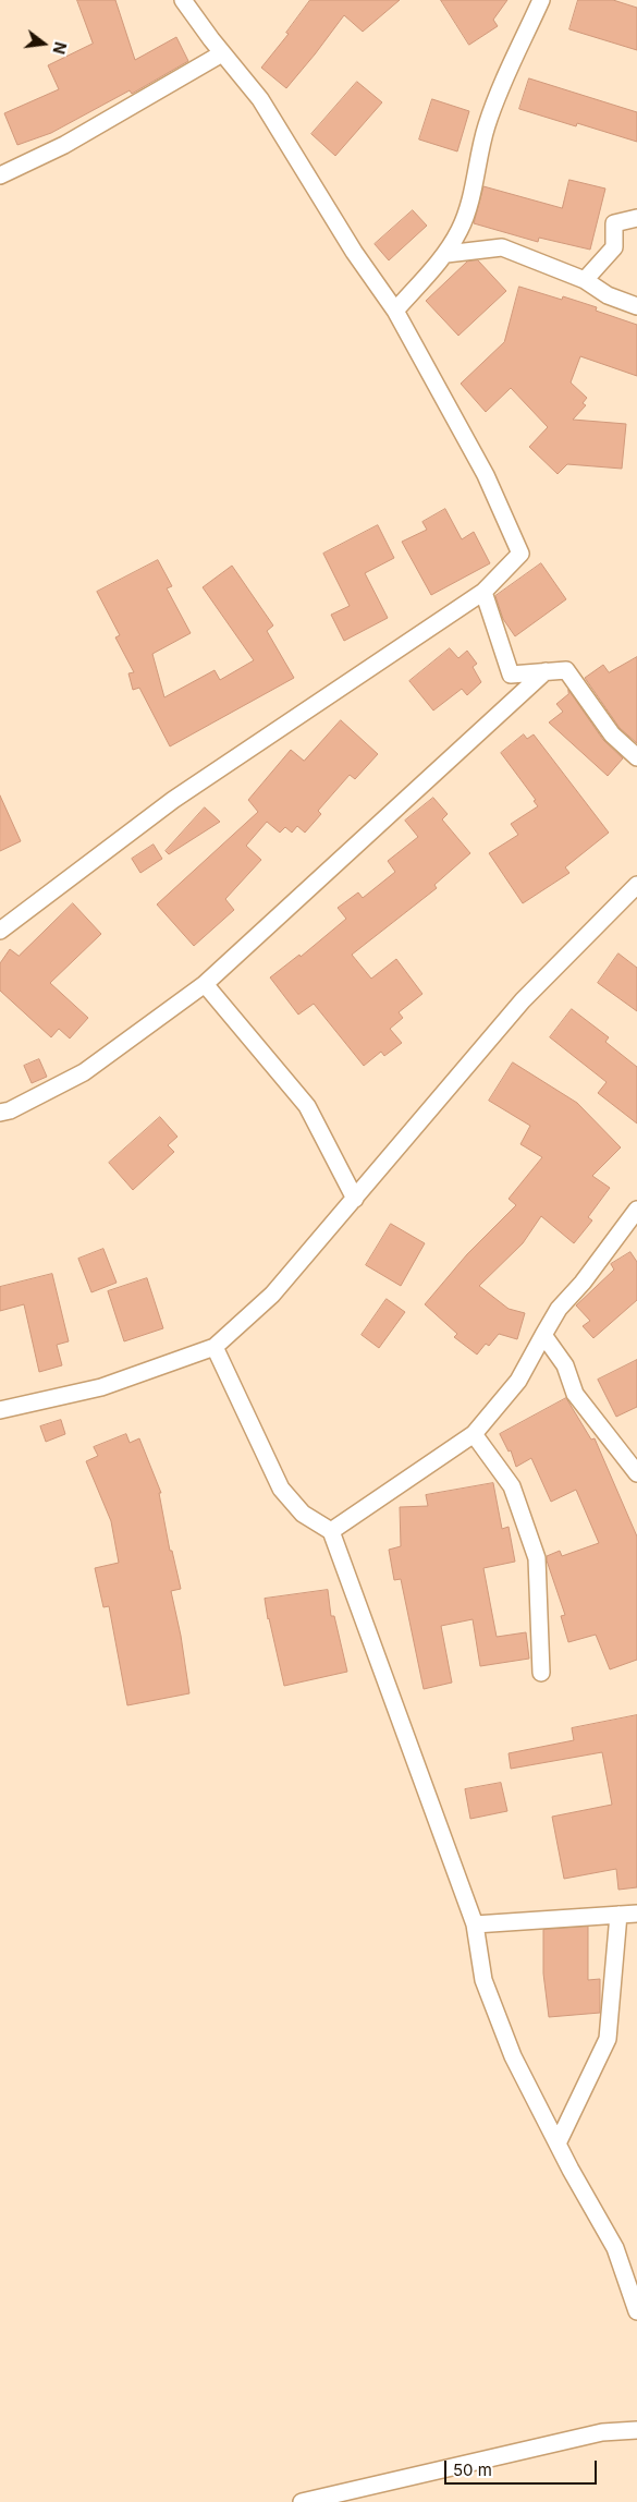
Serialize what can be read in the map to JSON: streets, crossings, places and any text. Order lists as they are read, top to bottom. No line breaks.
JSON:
{"scale_bar":"50 m","north":"right"}
